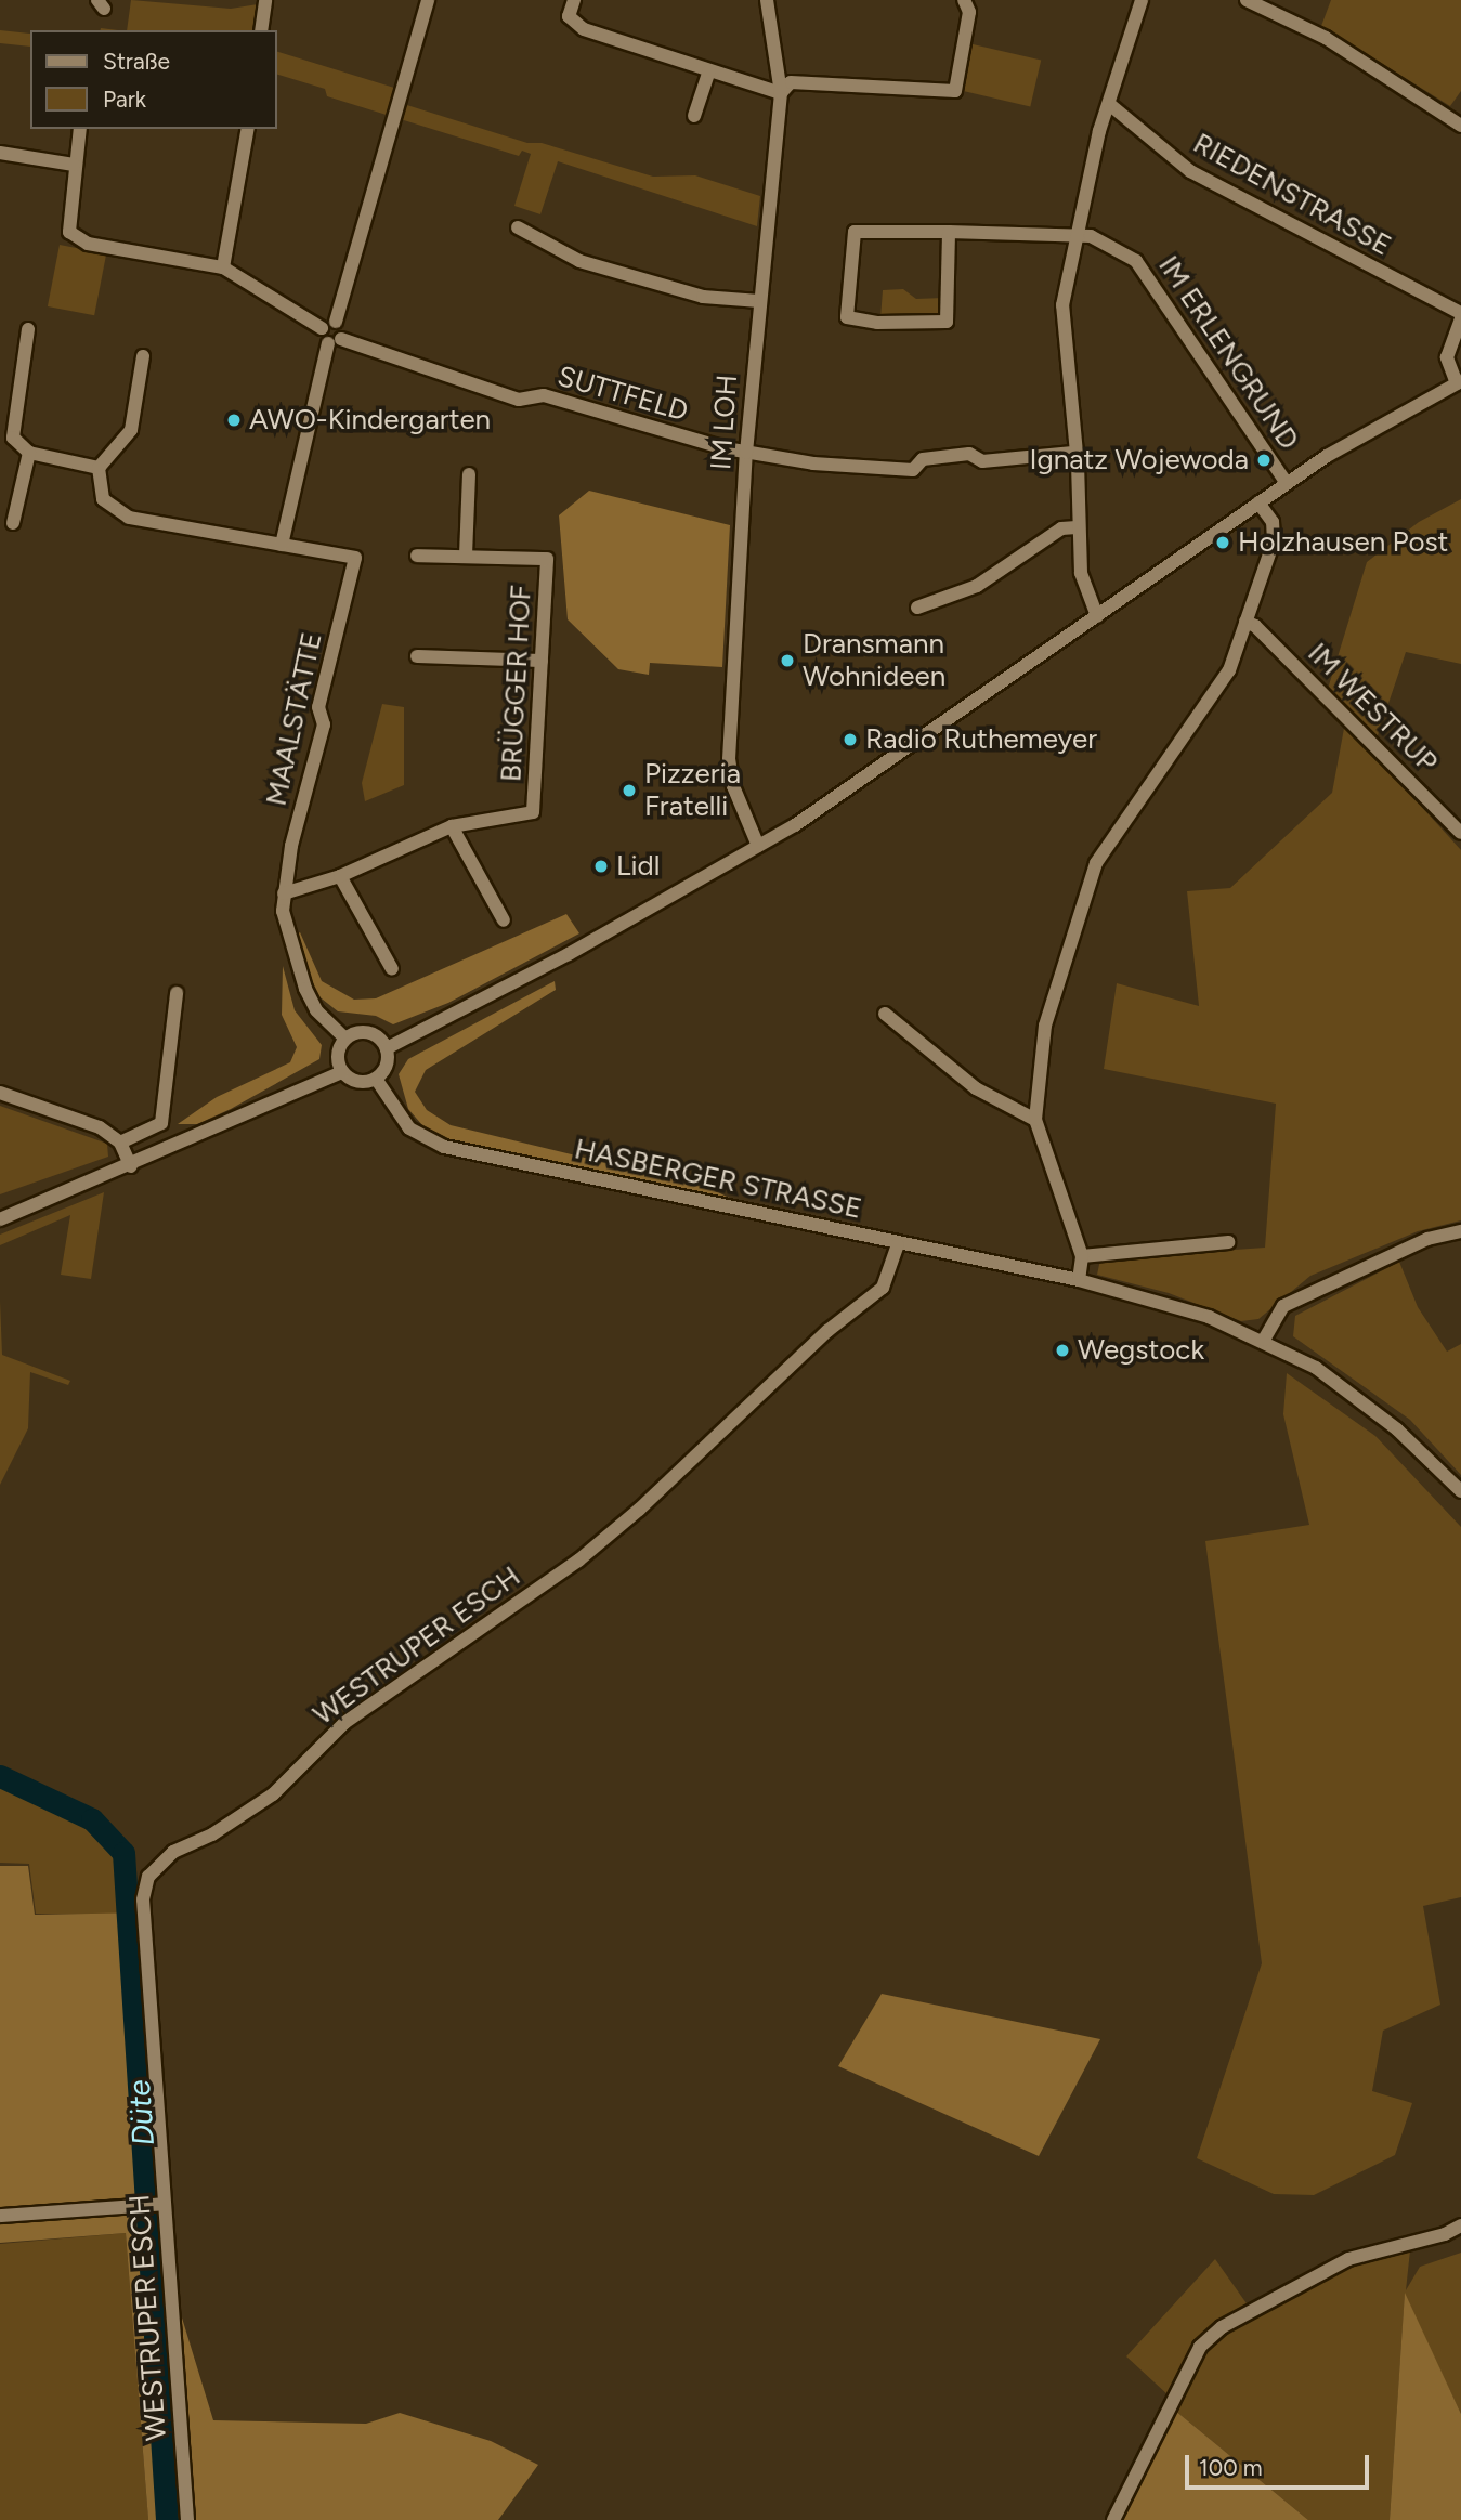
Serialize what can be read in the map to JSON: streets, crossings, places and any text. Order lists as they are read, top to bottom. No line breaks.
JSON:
{"streets":{"street":["RIEDENSTRASSE","IM ERLENGRUND","SUTTFELD","IM LOH","BRÜGGER HOF","IM WESTRUP","MAALSTÄTTE","HASBERGER STRASSE","WESTRUPER ESCH"]},"crossings":[["SUTTFELD","IM LOH"],["BRÜGGER HOF","MAALSTÄTTE"],["MAALSTÄTTE","HASBERGER STRASSE"],["HASBERGER STRASSE","WESTRUPER ESCH"]],"water":["Düte"],"places":["AWO-Kindergarten","Ignatz Wojewoda","Holzhausen Post","Dransmann Wohnideen","Radio Ruthemeyer","Pizzeria Fratelli","Lidl","Wegstock"],"legend":["Straße","Park"],"scale_bar":"100 m"}
